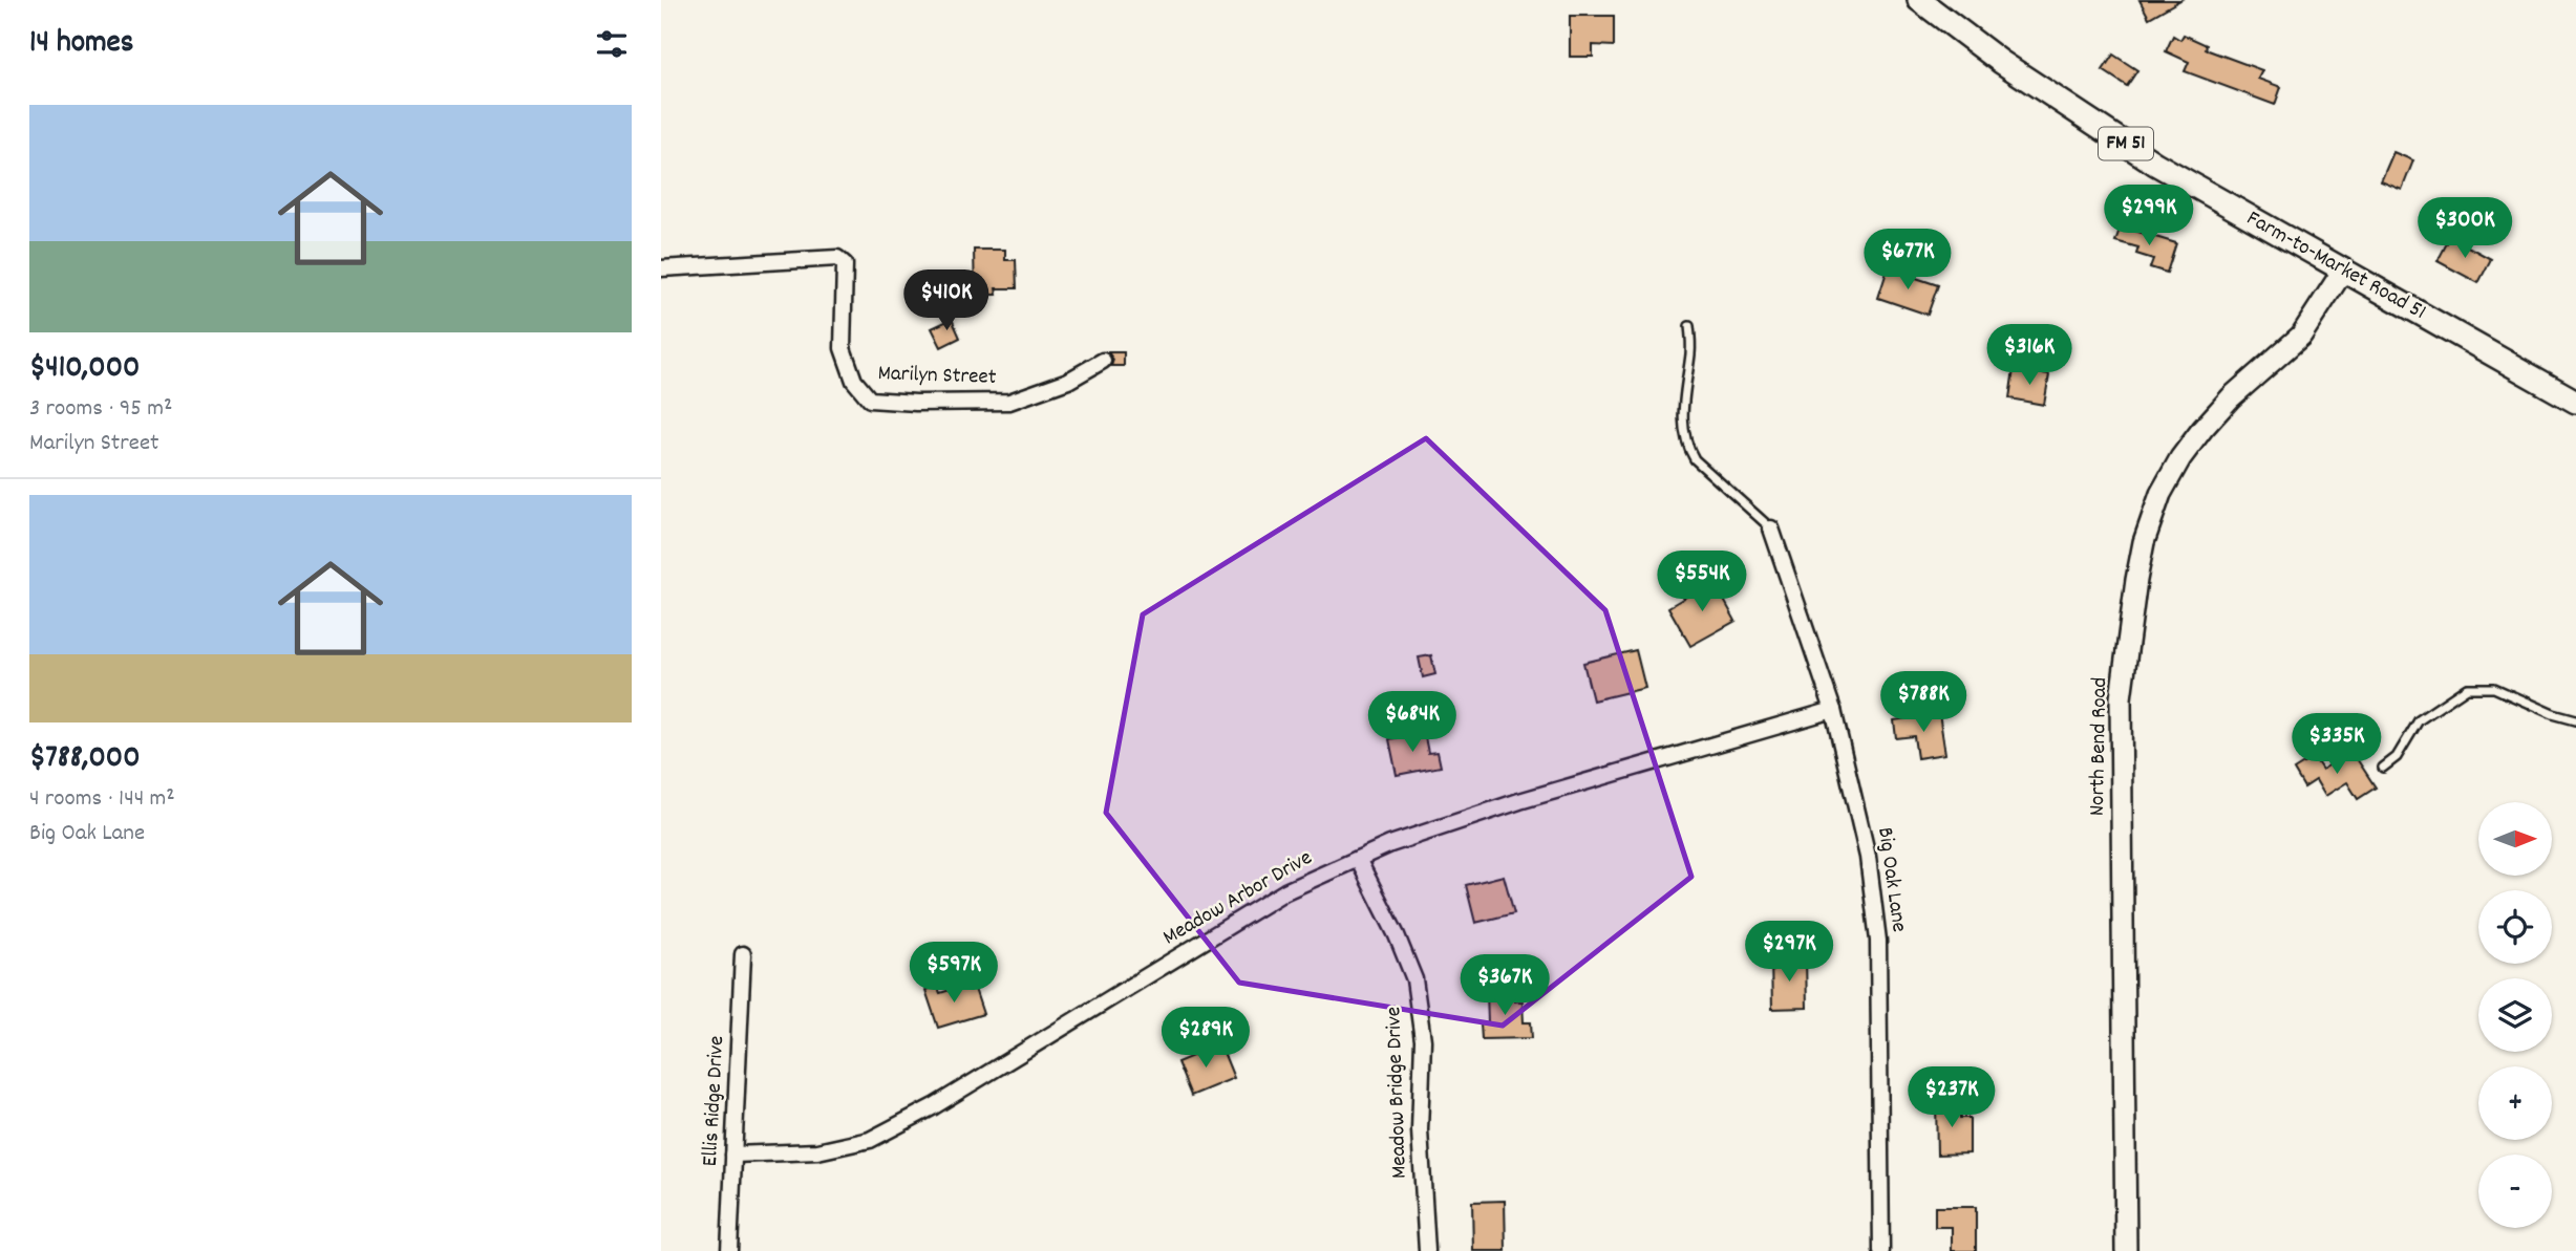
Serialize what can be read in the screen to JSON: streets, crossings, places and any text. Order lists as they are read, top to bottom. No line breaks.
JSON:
{"streets":{"main road":["FM 51","Farm-to-Market Road 51"],"street":["Marilyn Street","North Bend Road","Big Oak Lane","Meadow Arbor Drive","Meadow Bridge Drive","Ellis Ridge Drive"]},"crossings":[["Farm-to-Market Road 51","North Bend Road"],["Big Oak Lane","Meadow Arbor Drive"],["Meadow Arbor Drive","Meadow Bridge Drive"],["Meadow Arbor Drive","Ellis Ridge Drive"]],"north":"right","page":{"heading":"14 homes","list":[{"name":"$410,000","note":"3 rooms · 95 m² · Marilyn Street"},{"name":"$788,000","note":"4 rooms · 144 m² · Big Oak Lane"}],"price":["$299K","$300K","$677K","$410K","$316K","$554K","$788K","$684K","$335K","$297K","$597K","$367K","$289K","$237K"],"map_buttons":["+","−"]}}
